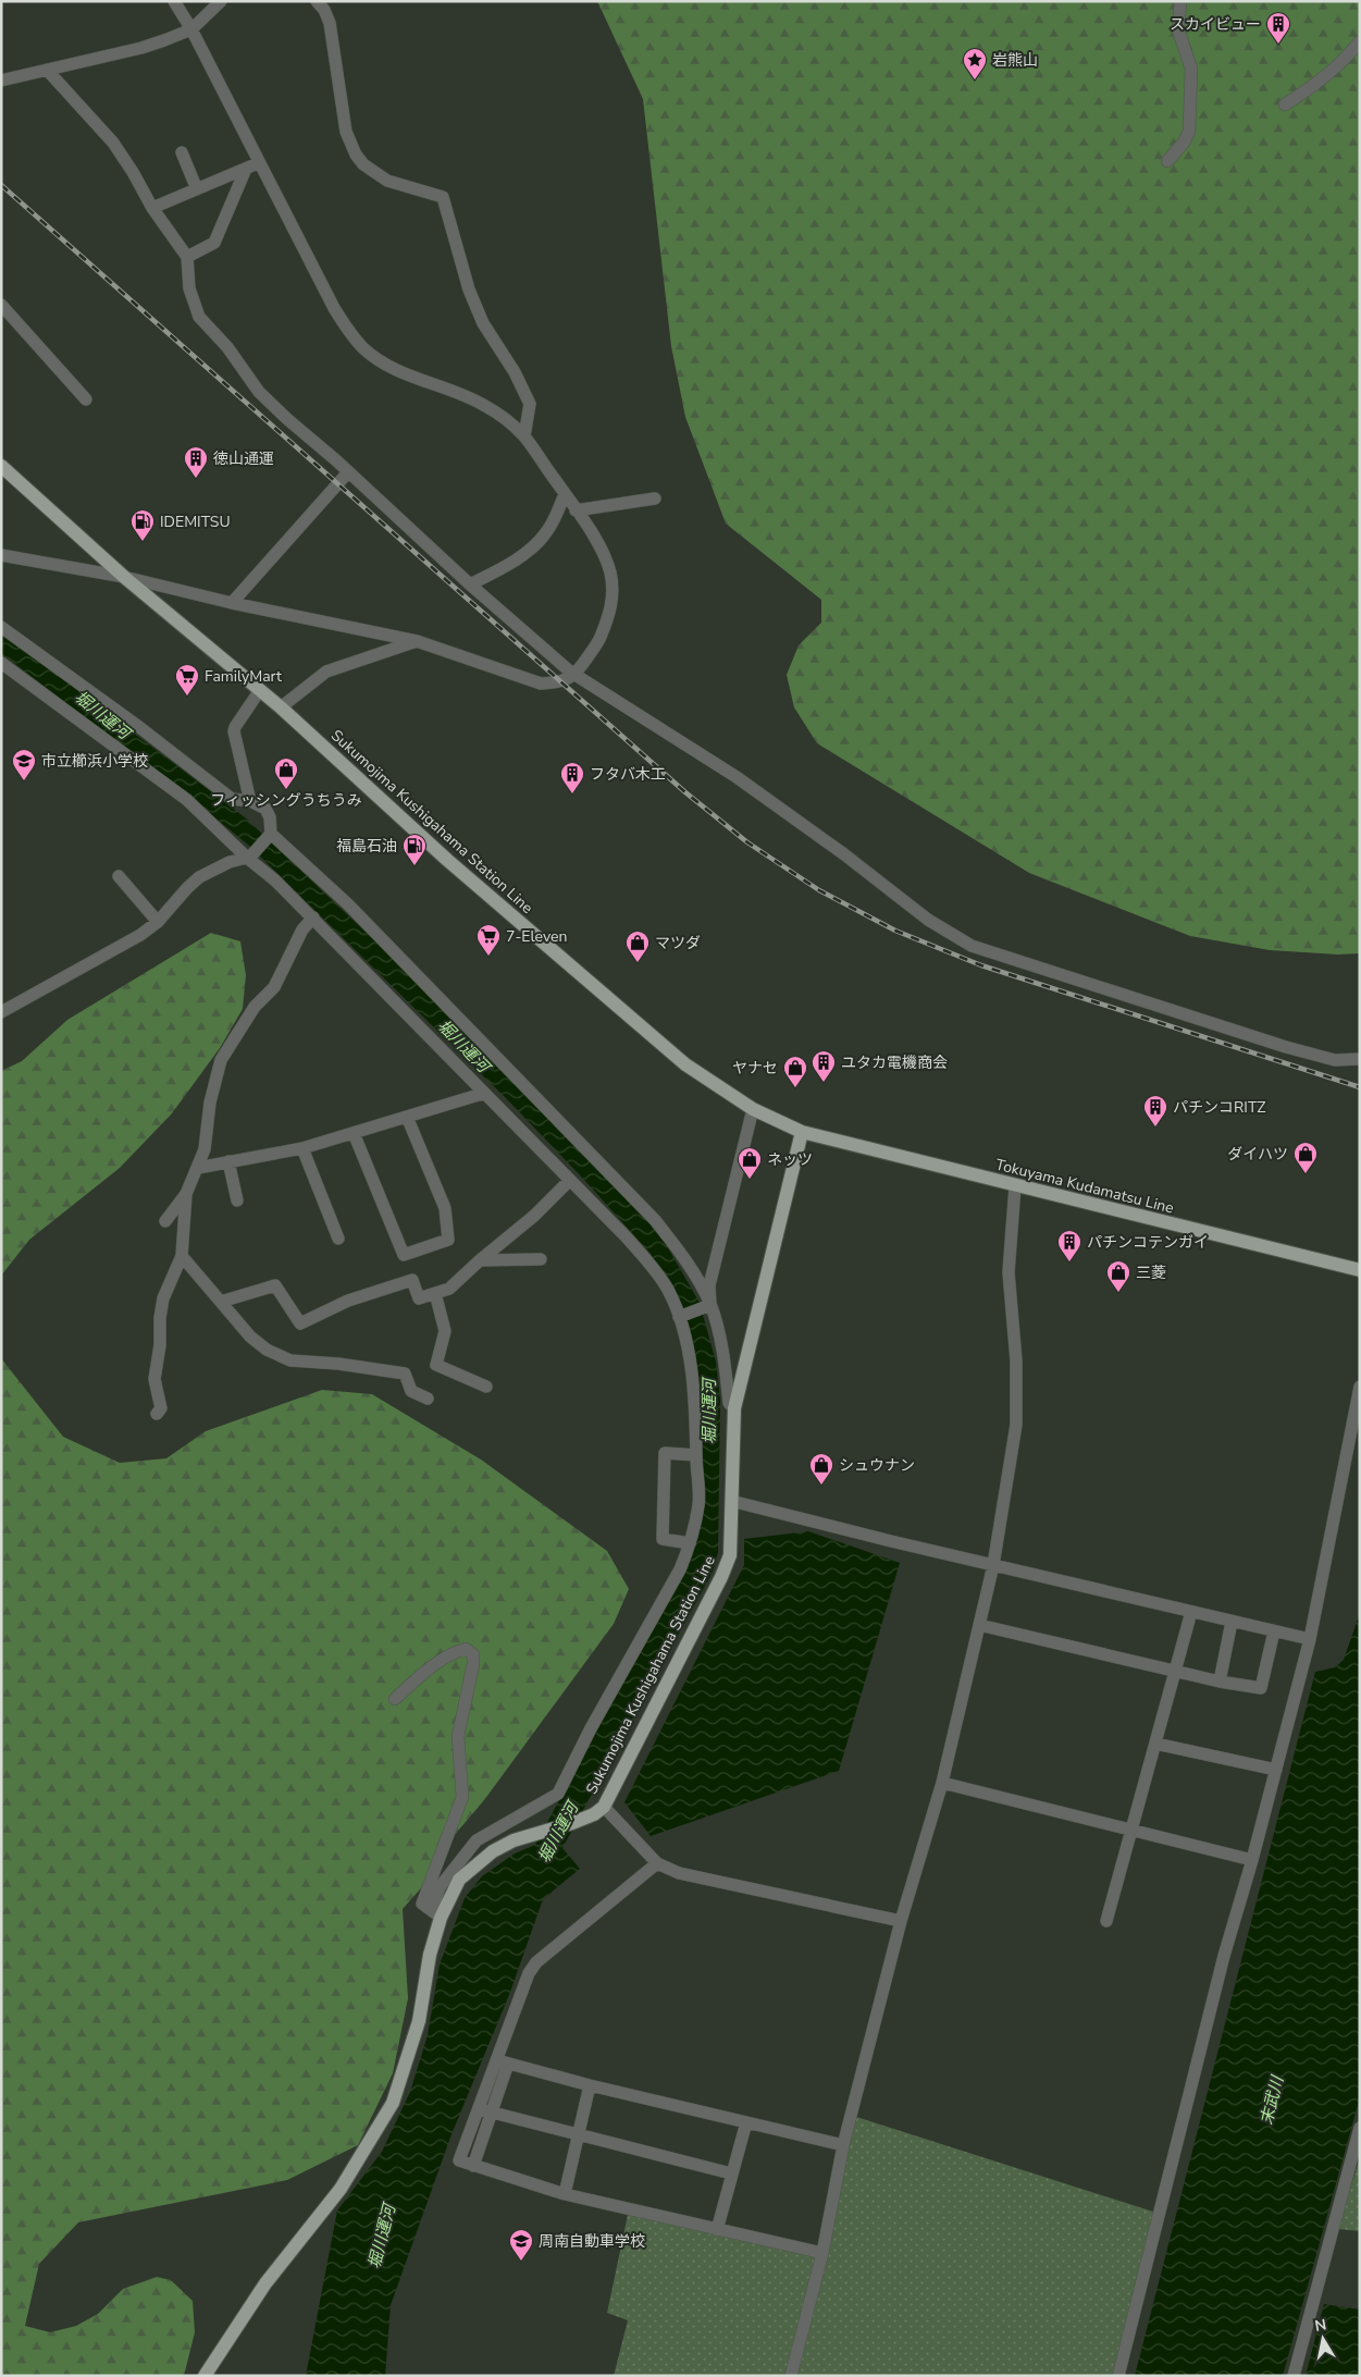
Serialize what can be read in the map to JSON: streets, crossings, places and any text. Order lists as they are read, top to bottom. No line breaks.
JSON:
{"streets":{"main road":["Sukumojima Kushigahama Station Line","Tokuyama Kudamatsu Line"]},"crossings":[["Sukumojima Kushigahama Station Line","Tokuyama Kudamatsu Line"]],"water":["堀川運河","末武川"],"places":{"building":["スカイビュー","徳山通運","フタバ木工","ユタカ電機商会","パチンコRITZ","パチンコテンガイ"],"place":["岩熊山"],"fuel station":["IDEMITSU","福島石油"],"supermarket":["FamilyMart","7-Eleven"],"school or university":["市立櫛浜小学校","周南自動車学校"],"shop":["フィッシングうちうみ","マツダ","ヤナセ","ダイハツ","ネッツ","三菱","シュウナン"]},"north":"top"}
